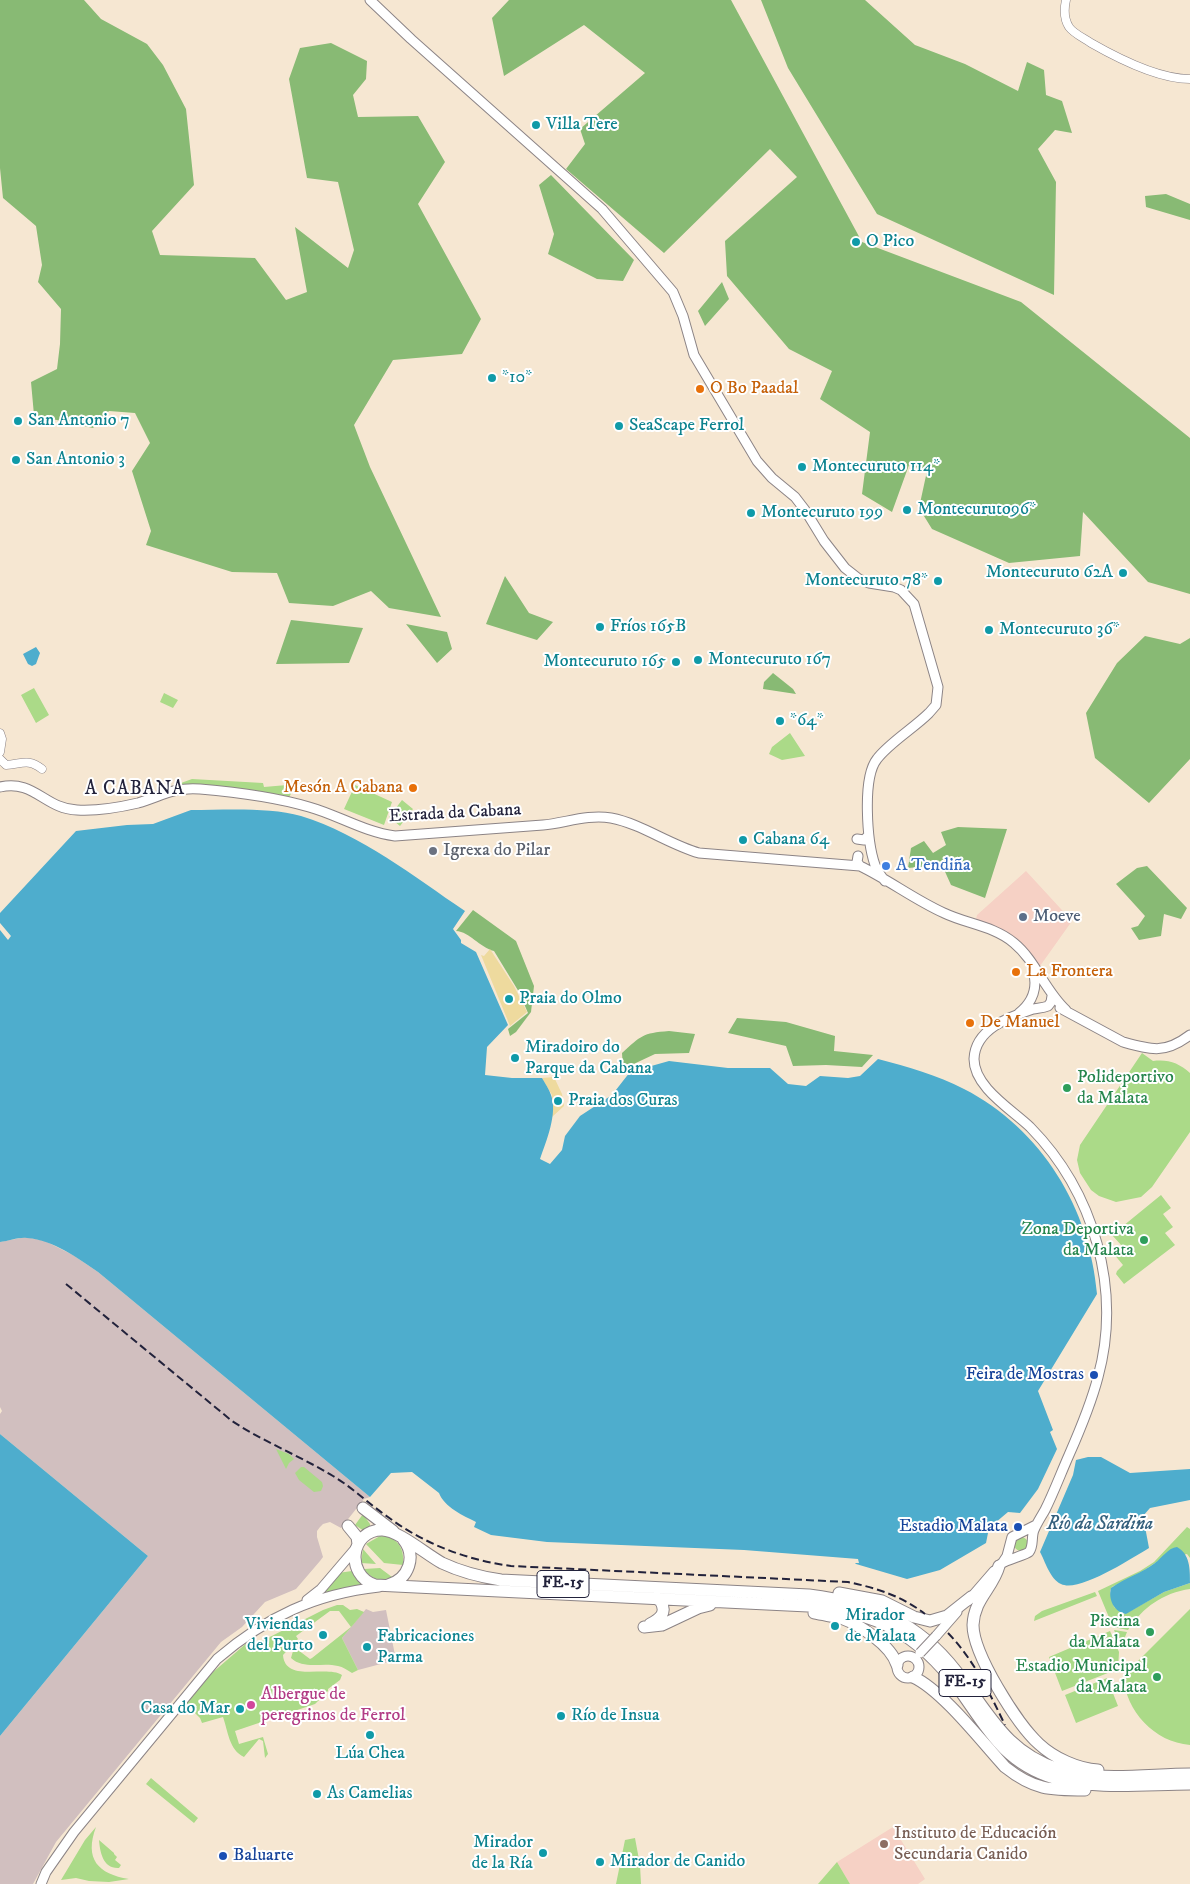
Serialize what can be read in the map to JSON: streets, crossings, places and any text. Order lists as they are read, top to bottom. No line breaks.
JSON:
{"streets":{"highway":["FE-15"],"main road":["Estrada da Cabana"]},"districts":["A CABANA"],"water":["Río da Sardiña"],"places":["Villa Tere","O Pico","*10*","O Bo Paadal","San Antonio 7","SeaScape Ferrol","San Antonio 3","Montecuruto 114*","Montecuruto96*","Montecuruto 199","Montecuruto 62A","Montecuruto 78*","Fríos 165B","Montecuruto 36*","Montecuruto 167","Montecuruto 165","*64*","Mesón A Cabana","Cabana 64","Igrexa do Pilar","A Tendiña","Moeve","La Frontera","Praia do Olmo","De Manuel","Miradoiro do Parque da Cabana","Polideportivo da Malata","Praia dos Curas","Zona Deportiva da Malata","Feira de Mostras","Estadio Malata","Mirador de Malata","Piscina da Malata","Viviendas del Purto","Fabricaciones Parma","Estadio Municipal da Malata","Albergue de peregrinos de Ferrol","Casa do Mar","Río de Insua","Lúa Chea","As Camelias","Instituto de Educación Secundaria Canido","Mirador de la Ría","Baluarte","Mirador de Canido"]}
